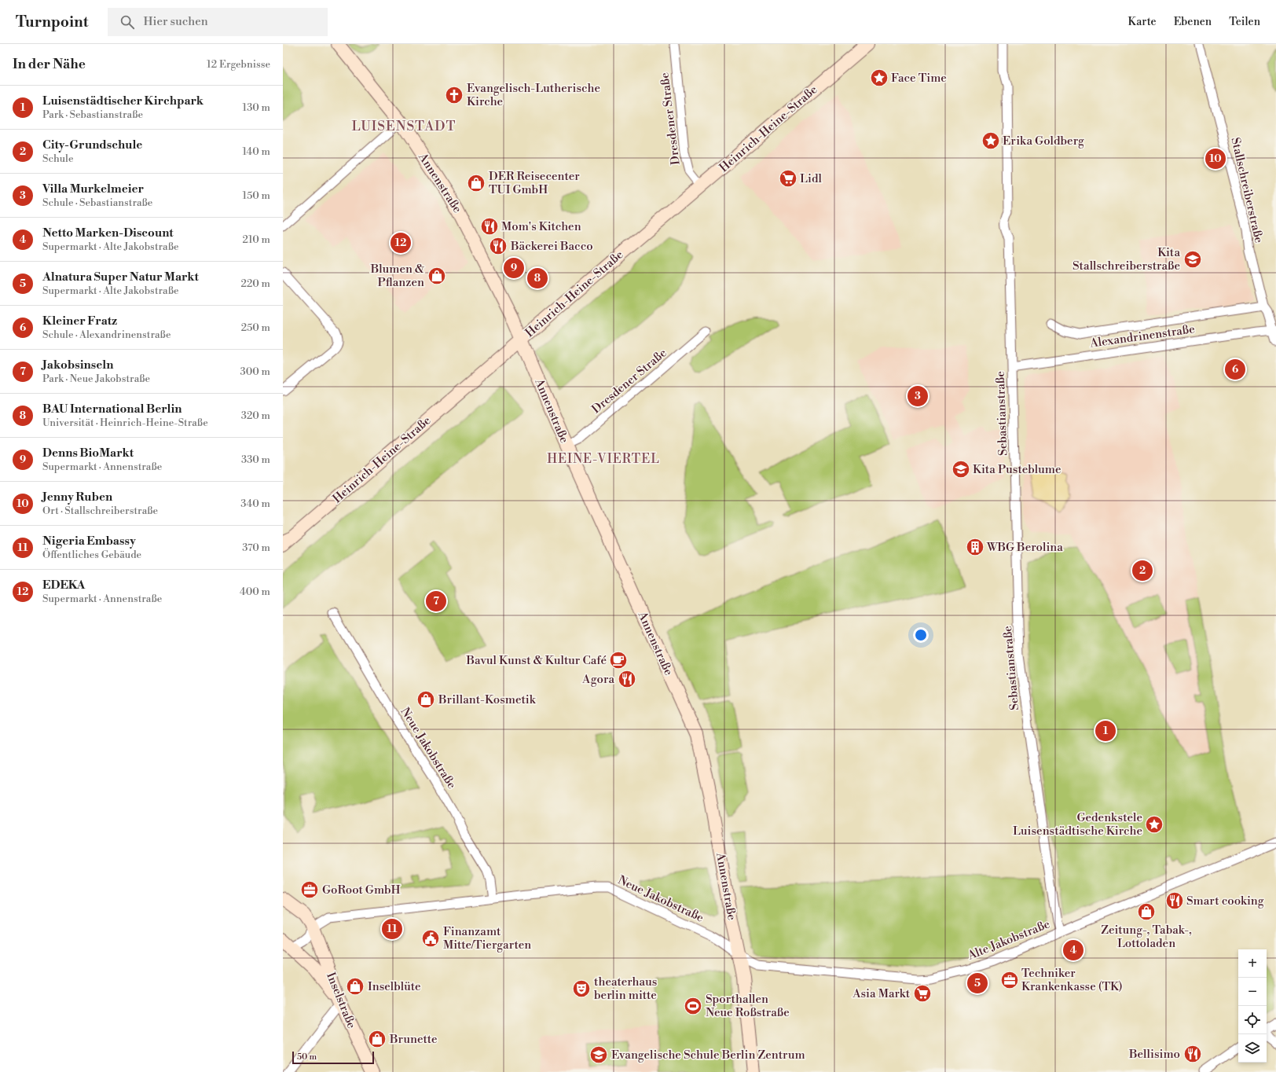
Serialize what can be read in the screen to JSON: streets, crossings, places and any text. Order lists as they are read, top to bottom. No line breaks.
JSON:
{"streets":{"street":["Dresdener Straße","Heinrich-Heine-Straße","Annenstraße","Stallschreiberstraße","Alexandrinenstraße","Sebastianstraße","Neue Jakobstraße","Alte Jakobstraße","Inselstraße"]},"crossings":[["Dresdener Straße","Heinrich-Heine-Straße"],["Dresdener Straße","Annenstraße"],["Heinrich-Heine-Straße","Annenstraße"],["Annenstraße","Neue Jakobstraße"],["Annenstraße","Alte Jakobstraße"],["Stallschreiberstraße","Alexandrinenstraße"],["Alexandrinenstraße","Sebastianstraße"],["Sebastianstraße","Alte Jakobstraße"],["Neue Jakobstraße","Alte Jakobstraße"],["Neue Jakobstraße","Inselstraße"]],"districts":["LUISENSTADT","HEINE-VIERTEL"],"places":{"place":["Face Time","Erika Goldberg","Gedenkstele Luisenstädtische Kirche"],"church":["Evangelisch-Lutherische Kirche"],"supermarket":["Lidl","Asia Markt"],"shop":["DER Reisecenter TUI GmbH","Blumen & Pflanzen","Brillant-Kosmetik","Zeitung-, Tabak-, Lottoladen","Inselblüte","Brunette"],"restaurant":["Mom's Kitchen","Bäckerei Bacco","Agora","Smart cooking","Bellisimo"],"school or university":["Kita Stallschreiberstraße","Kita Pusteblume","Evangelische Schule Berlin Zentrum"],"building":["WBG Berolina"],"cafe":["Bavul Kunst & Kultur Café"],"office":["GoRoot GmbH","Techniker Krankenkasse (TK)"],"public building":["Finanzamt Mitte/Tiergarten"],"theatre":["theaterhaus berlin mitte"],"sports":["Sporthallen Neue Roßstraße"]},"scale_bar":"50 m","page":{"header":"Turnpoint","search":"Hier suchen","nav":["Karte","Ebenen","Teilen"],"heading":["In der Nähe","12 Ergebnisse"],"list":[{"mark":"1","name":"Luisenstädtischer Kirchpark","note":"Park · Sebastianstraße","value":"130 m"},{"mark":"2","name":"City-Grundschule","note":"Schule","value":"140 m"},{"mark":"3","name":"Villa Murkelmeier","note":"Schule · Sebastianstraße","value":"150 m"},{"mark":"4","name":"Netto Marken-Discount","note":"Supermarkt · Alte Jakobstraße","value":"210 m"},{"mark":"5","name":"Alnatura Super Natur Markt","note":"Supermarkt · Alte Jakobstraße","value":"220 m"},{"mark":"6","name":"Kleiner Fratz","note":"Schule · Alexandrinenstraße","value":"250 m"},{"mark":"7","name":"Jakobsinseln","note":"Park · Neue Jakobstraße","value":"300 m"},{"mark":"8","name":"BAU International Berlin","note":"Universität · Heinrich-Heine-Straße","value":"320 m"},{"mark":"9","name":"Denns BioMarkt","note":"Supermarkt · Annenstraße","value":"330 m"},{"mark":"10","name":"Jenny Ruben","note":"Ort · Stallschreiberstraße","value":"340 m"},{"mark":"11","name":"Nigeria Embassy","note":"Öffentliches Gebäude","value":"370 m"},{"mark":"12","name":"EDEKA","note":"Supermarkt · Annenstraße","value":"400 m"}],"pins":["10","12","9","8","6","3","2","7","1","11","4","5"],"map_buttons":["+","−"],"scale":"50 m"}}
